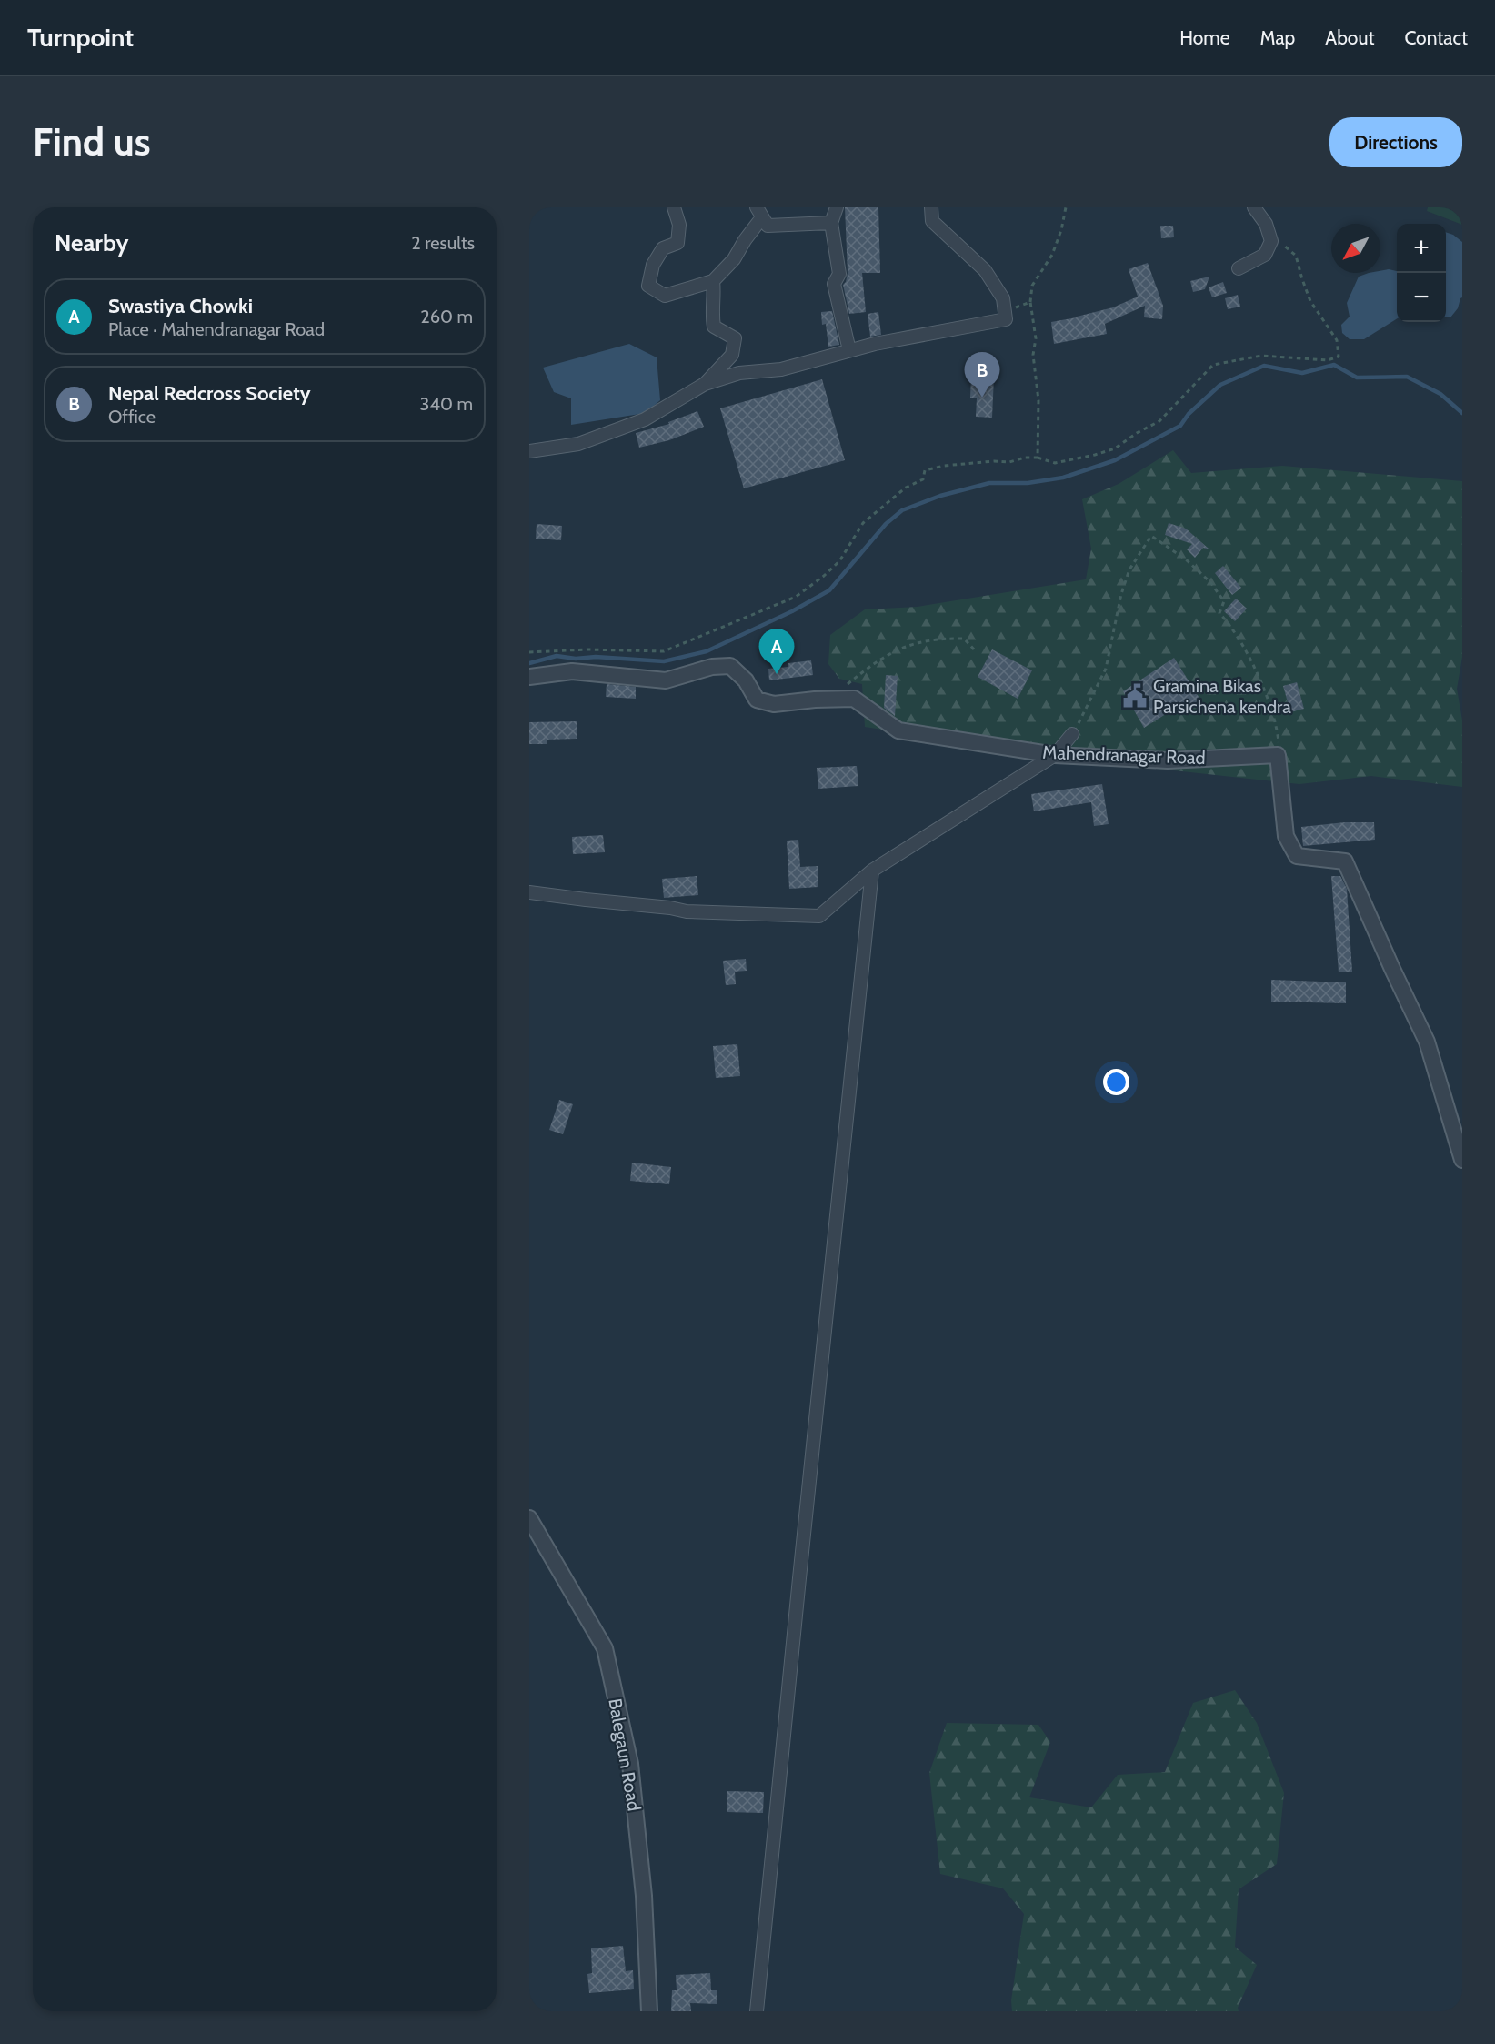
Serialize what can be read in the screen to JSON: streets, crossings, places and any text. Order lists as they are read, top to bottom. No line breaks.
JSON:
{"streets":{"street":["Mahendranagar Road","Balegaun Road"]},"places":{"public building":["Gramina Bikas Parsichena kendra"]},"north":"bottom left","page":{"header":"Turnpoint","nav":["Home","Map","About","Contact"],"buttons":"Directions","title":"Find us","heading":["Nearby","2 results"],"map_buttons":["+","−"],"list":[{"mark":"A","name":"Swastiya Chowki","note":"Place · Mahendranagar Road","value":"260 m"},{"mark":"B","name":"Nepal Redcross Society","note":"Office","value":"340 m"}],"pins":["B","A"]}}
